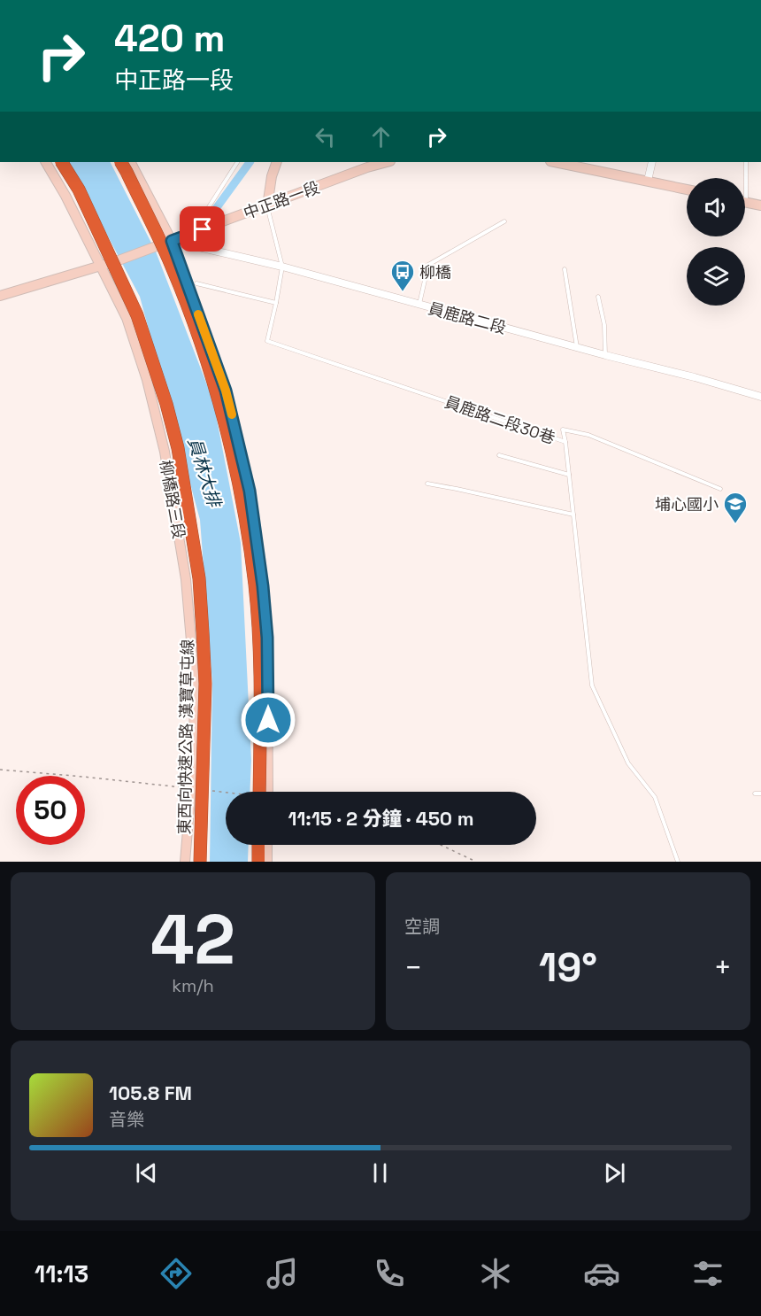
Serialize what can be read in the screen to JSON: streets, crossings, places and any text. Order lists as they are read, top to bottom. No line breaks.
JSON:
{"streets":{"highway":["東西向快速公路 漢寶草屯線"],"main road":["中正路一段","柳橋路三段"],"street":["員鹿路二段"],"lane":["員鹿路二段30巷"]},"crossings":[["中正路一段","員鹿路二段"],["中正路一段","員鹿路二段30巷"],["中正路一段","柳橋路三段"],["員鹿路二段","員鹿路二段30巷"]],"water":["員林大排"],"places":{"bus stop":["柳橋"],"school or university":["埔心國小"]},"page":{"turn":["420 m","中正路一段"],"limit":"50","trip":"11:15 · 2 分鐘 · 450 m","tile":[["42","km/h"],"空調"],"heat":["−","19°","+"],"song":["105.8 FM","音樂"],"tabs":"11:13"}}
